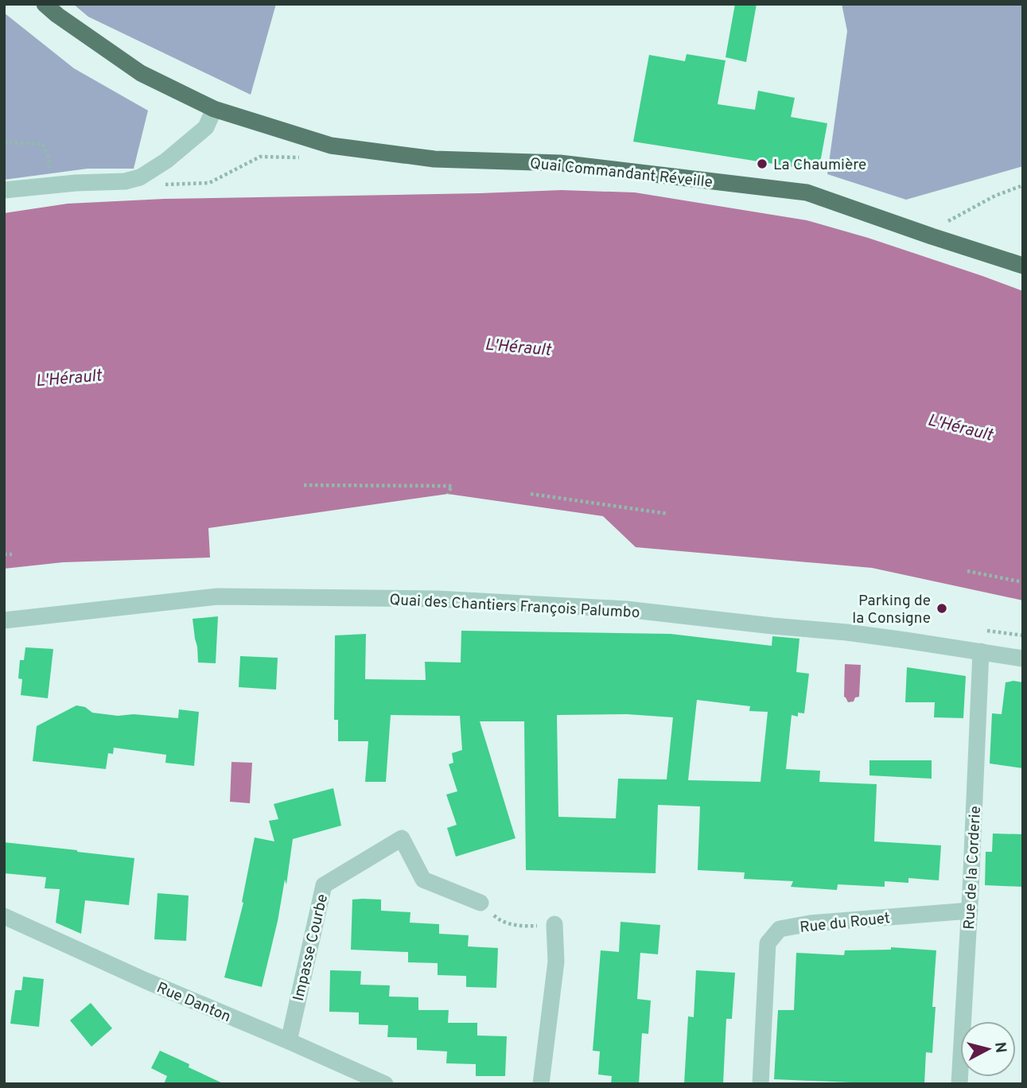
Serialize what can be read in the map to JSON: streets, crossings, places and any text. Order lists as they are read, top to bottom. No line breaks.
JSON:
{"streets":{"main road":["Quai Commandant Réveille"],"street":["Quai des Chantiers François Palumbo","Rue de la Corderie","Rue du Rouet","Impasse Courbe","Rue Danton"]},"crossings":[["Quai des Chantiers François Palumbo","Rue de la Corderie"],["Rue de la Corderie","Rue du Rouet"],["Impasse Courbe","Rue Danton"]],"water":["L'Hérault"],"places":["La Chaumière","Parking de la Consigne"],"north":"right"}
